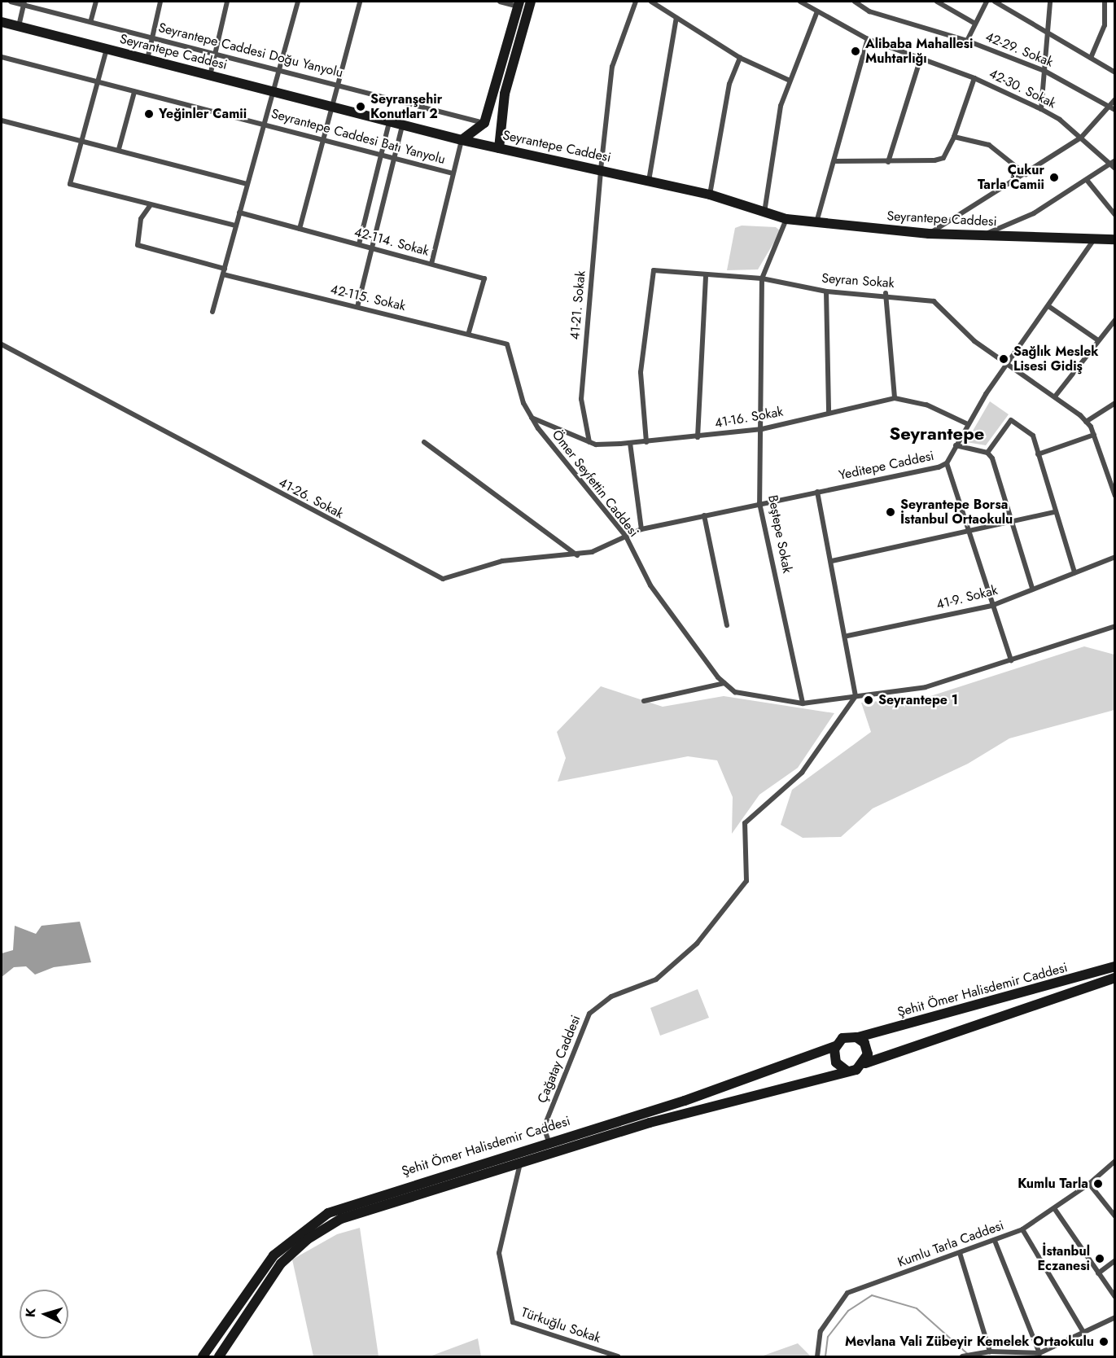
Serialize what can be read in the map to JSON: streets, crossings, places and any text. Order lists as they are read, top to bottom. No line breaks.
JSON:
{"streets":{"main road":["Seyrantepe Caddesi","Şehit Ömer Halisdemir Caddesi"],"street":["42-29. Sokak","Seyrantepe Caddesi Doğu Yanyolu","42-30. Sokak","Seyrantepe Caddesi Batı Yanyolu","42-114. Sokak","Seyran Sokak","42-115. Sokak","41-21. Sokak","41-16. Sokak","Yeditepe Caddesi","Ömer Seyfettin Caddesi","41-26. Sokak","Beştepe Sokak","41-9. Sokak","Çağatay Caddesi","Kumlu Tarla Caddesi","Türkuğlu Sokak"]},"crossings":[["Seyrantepe Caddesi","41-21. Sokak"],["Seyrantepe Caddesi","Yeditepe Caddesi"],["42-114. Sokak","42-115. Sokak"],["Seyran Sokak","41-16. Sokak"],["Seyran Sokak","Yeditepe Caddesi"],["Seyran Sokak","Beştepe Sokak"],["42-115. Sokak","Ömer Seyfettin Caddesi"],["41-21. Sokak","41-16. Sokak"],["41-16. Sokak","Yeditepe Caddesi"],["41-16. Sokak","Ömer Seyfettin Caddesi"],["41-16. Sokak","Beştepe Sokak"],["Yeditepe Caddesi","Ömer Seyfettin Caddesi"],["Yeditepe Caddesi","41-26. Sokak"],["Yeditepe Caddesi","Beştepe Sokak"],["Ömer Seyfettin Caddesi","41-26. Sokak"],["Ömer Seyfettin Caddesi","Beştepe Sokak"],["Ömer Seyfettin Caddesi","Çağatay Caddesi"],["Şehit Ömer Halisdemir Caddesi","Çağatay Caddesi"],["Şehit Ömer Halisdemir Caddesi","Türkuğlu Sokak"]],"districts":["Seyrantepe"],"places":["Alibaba Mahallesi Muhtarlığı","Seyranşehir Konutları 2","Yeğinler Camii","Çukur Tarla Camii","Sağlık Meslek Lisesi Gidiş","Seyrantepe Borsa İstanbul Ortaokulu","Seyrantepe 1","Kumlu Tarla","İstanbul Eczanesi","Mevlana Vali Zübeyir Kemelek Ortaokulu"],"north":"left"}
